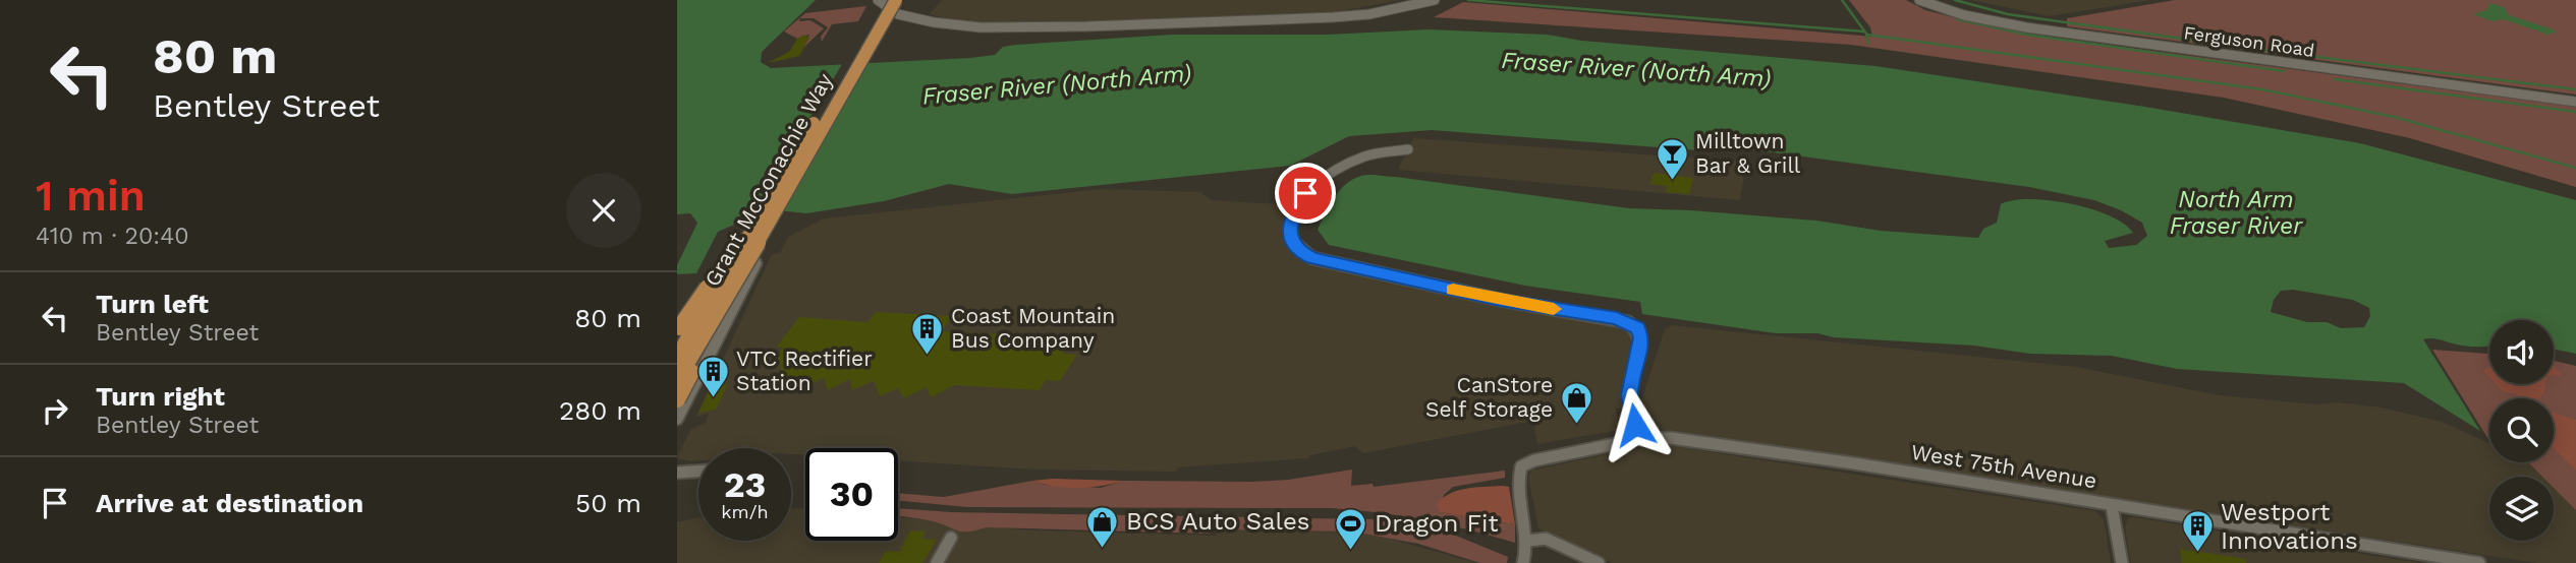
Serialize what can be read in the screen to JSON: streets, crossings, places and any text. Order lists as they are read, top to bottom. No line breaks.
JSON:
{"streets":{"main road":["Grant McConachie Way"],"street":["Ferguson Road","West 75th Avenue"]},"water":["Fraser River (North Arm)","North Arm Fraser River"],"places":{"bar":["Milltown Bar & Grill"],"building":["Coast Mountain Bus Company","VTC Rectifier Station","Westport Innovations"],"shop":["CanStore Self Storage","BCS Auto Sales"],"sports":["Dragon Fit"]},"page":{"turn":["80 m","Bentley Street"],"heading":["1 min","410 m · 20:40"],"list":[{"name":"Turn left","note":"Bentley Street","value":"80 m"},{"name":"Turn right","note":"Bentley Street","value":"280 m"},{"name":"Arrive at destination","value":"50 m"}],"speed":"23 km/h","limit":"30"}}
